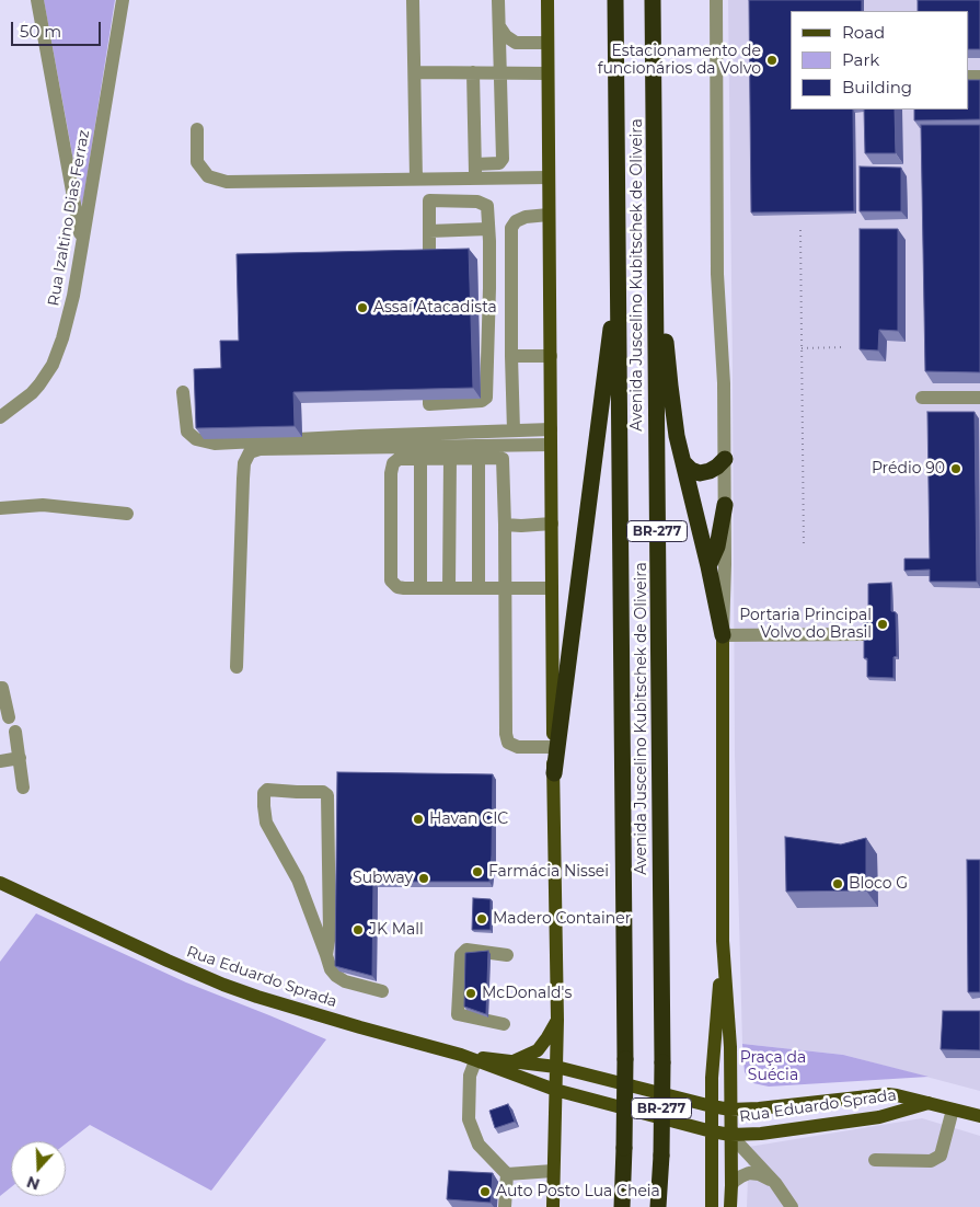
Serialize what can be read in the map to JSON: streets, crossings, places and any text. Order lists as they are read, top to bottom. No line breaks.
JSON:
{"streets":{"highway":["Avenida Juscelino Kubitschek de Oliveira","BR-277"],"main road":["Rua Eduardo Sprada"],"street":["Rua Izaltino Dias Ferraz"]},"parks":["Praça da Suécia"],"places":["Estacionamento de funcionários da Volvo","Assaí Atacadista","Prédio 90","Portaria Principal Volvo do Brasil","Havan CIC","Farmácia Nissei","Subway","Bloco G","Madero Container","JK Mall","McDonald's","Auto Posto Lua Cheia"],"legend":["Road","Park","Building"],"scale_bar":"50 m","north":"bottom"}
